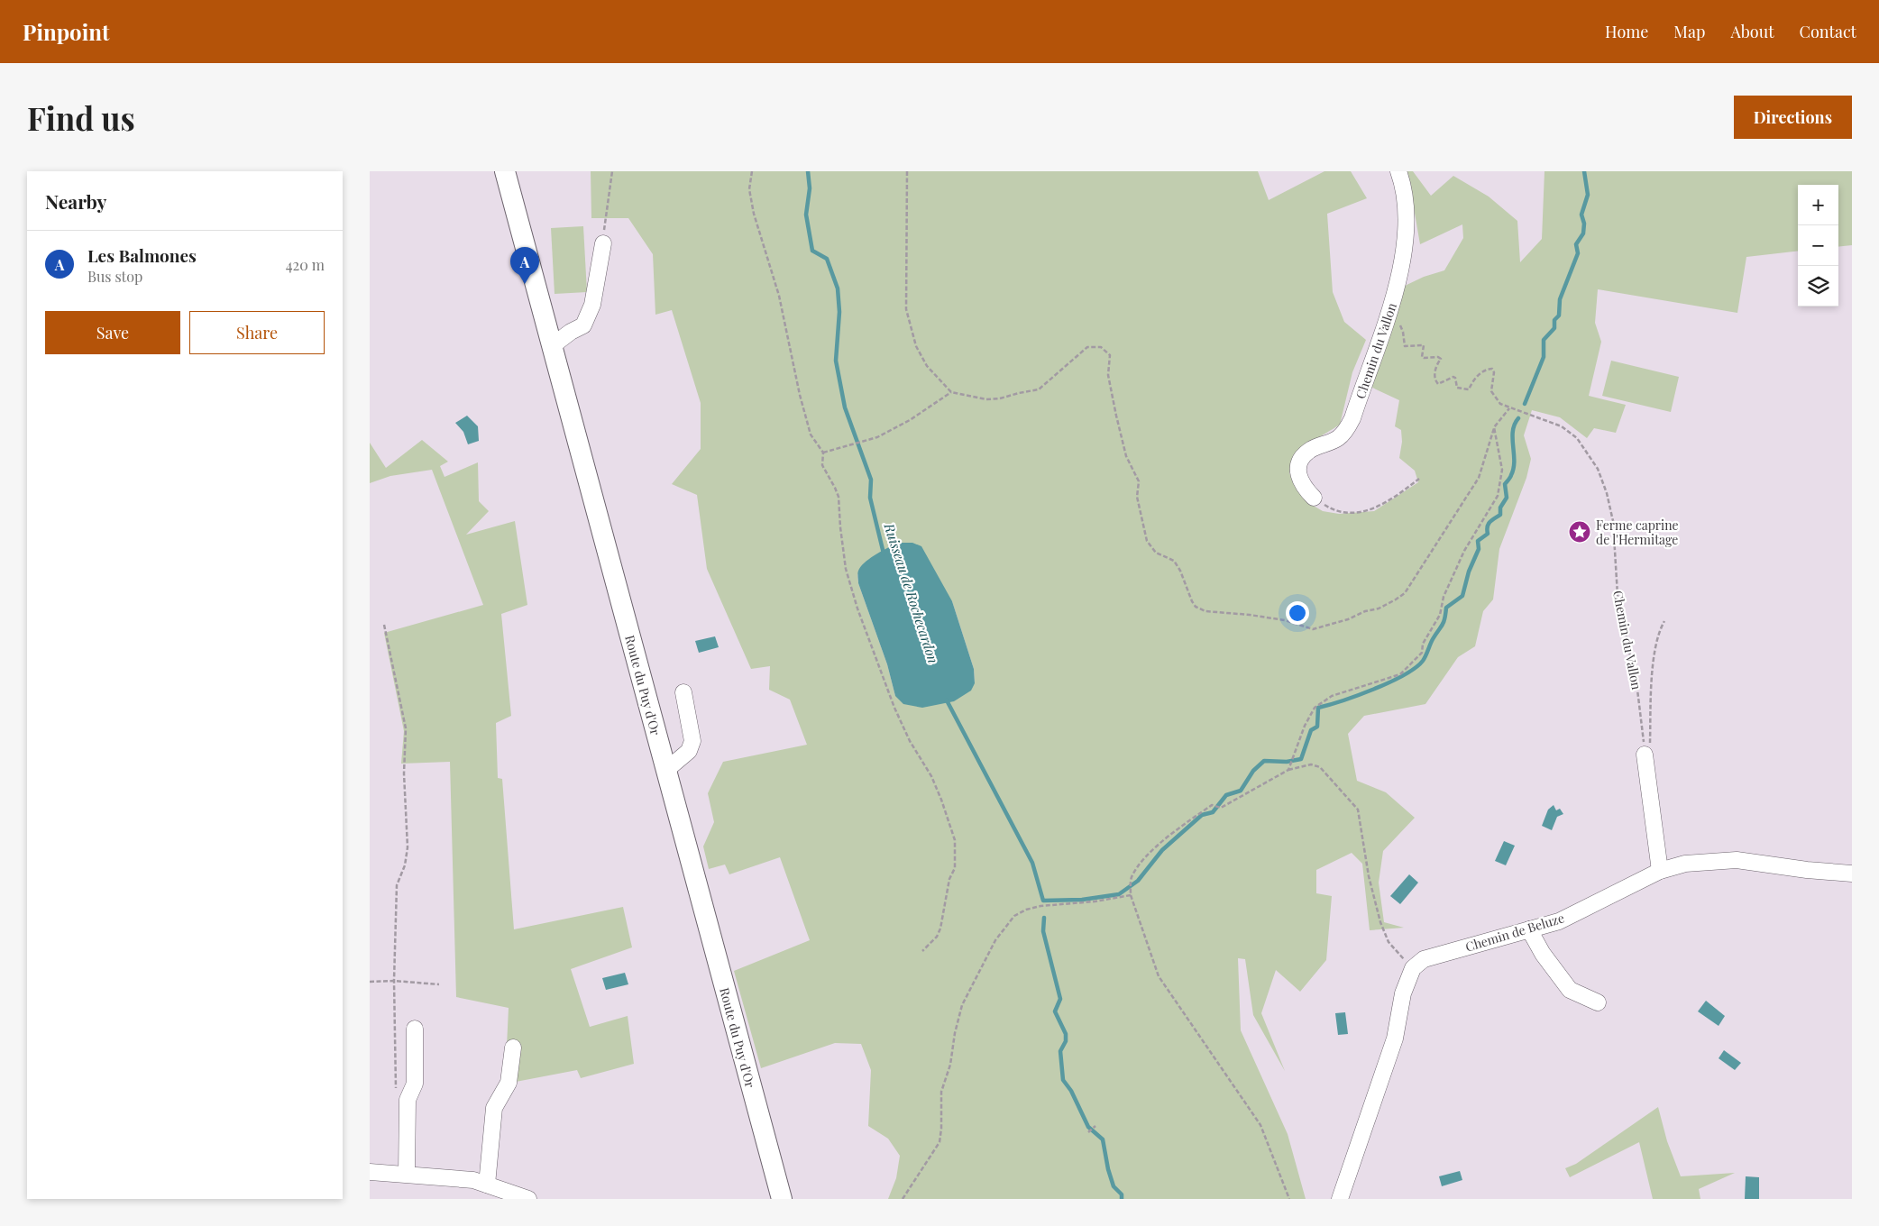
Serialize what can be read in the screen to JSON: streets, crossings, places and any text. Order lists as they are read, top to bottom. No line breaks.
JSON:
{"streets":{"main road":["Route du Puy d'Or"],"street":["Chemin du Vallon","Chemin de Beluze"]},"water":["Ruisseau de Rochecardon"],"places":{"place":["Ferme caprine de l'Hermitage"]},"page":{"header":"Pinpoint","nav":["Home","Map","About","Contact"],"buttons":["Directions",["Save","Share"]],"title":"Find us","heading":"Nearby","map_buttons":["+","−"],"list":[{"mark":"A","name":"Les Balmones","note":"Bus stop","value":"420 m"}],"pins":"A"}}
